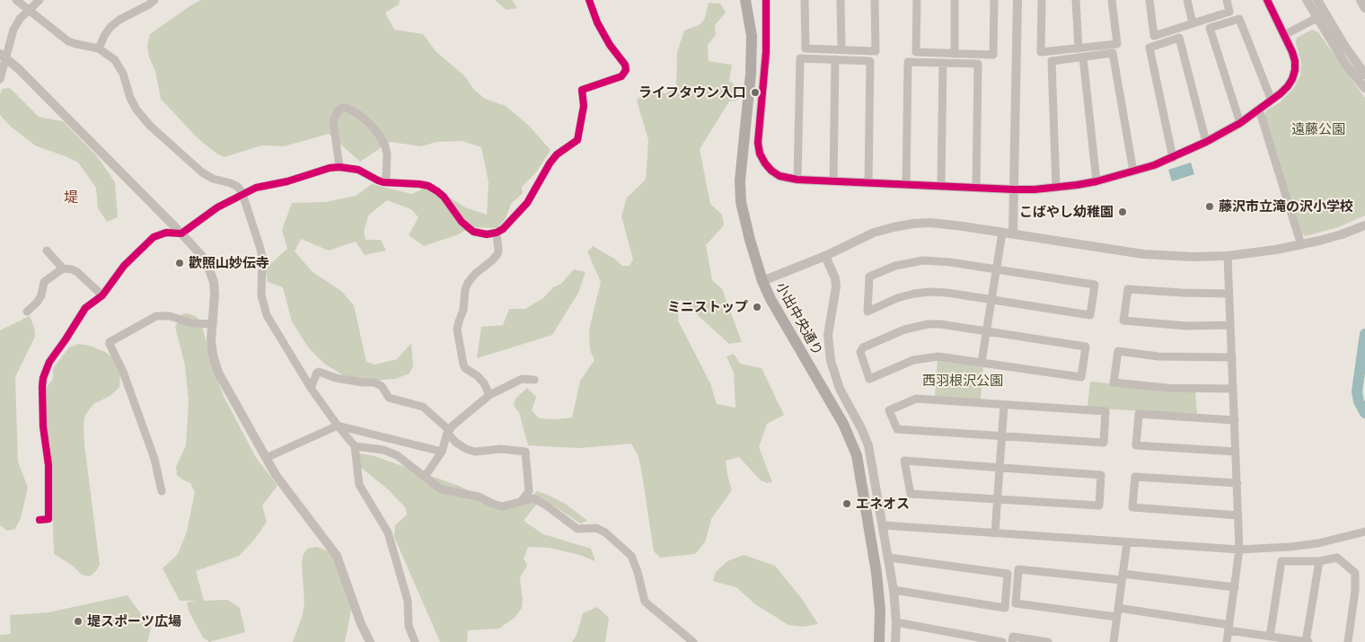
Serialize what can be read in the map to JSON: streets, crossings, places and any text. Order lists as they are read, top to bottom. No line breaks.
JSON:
{"streets":{"main road":["小出中央通り"]},"districts":["堤"],"parks":["遠藤公園","西羽根沢公園"],"places":["ライフタウン入口","藤沢市立滝の沢小学校","こばやし幼稚園","歡照山妙伝寺","ミニストップ","エネオス","堤スポーツ広場"]}
